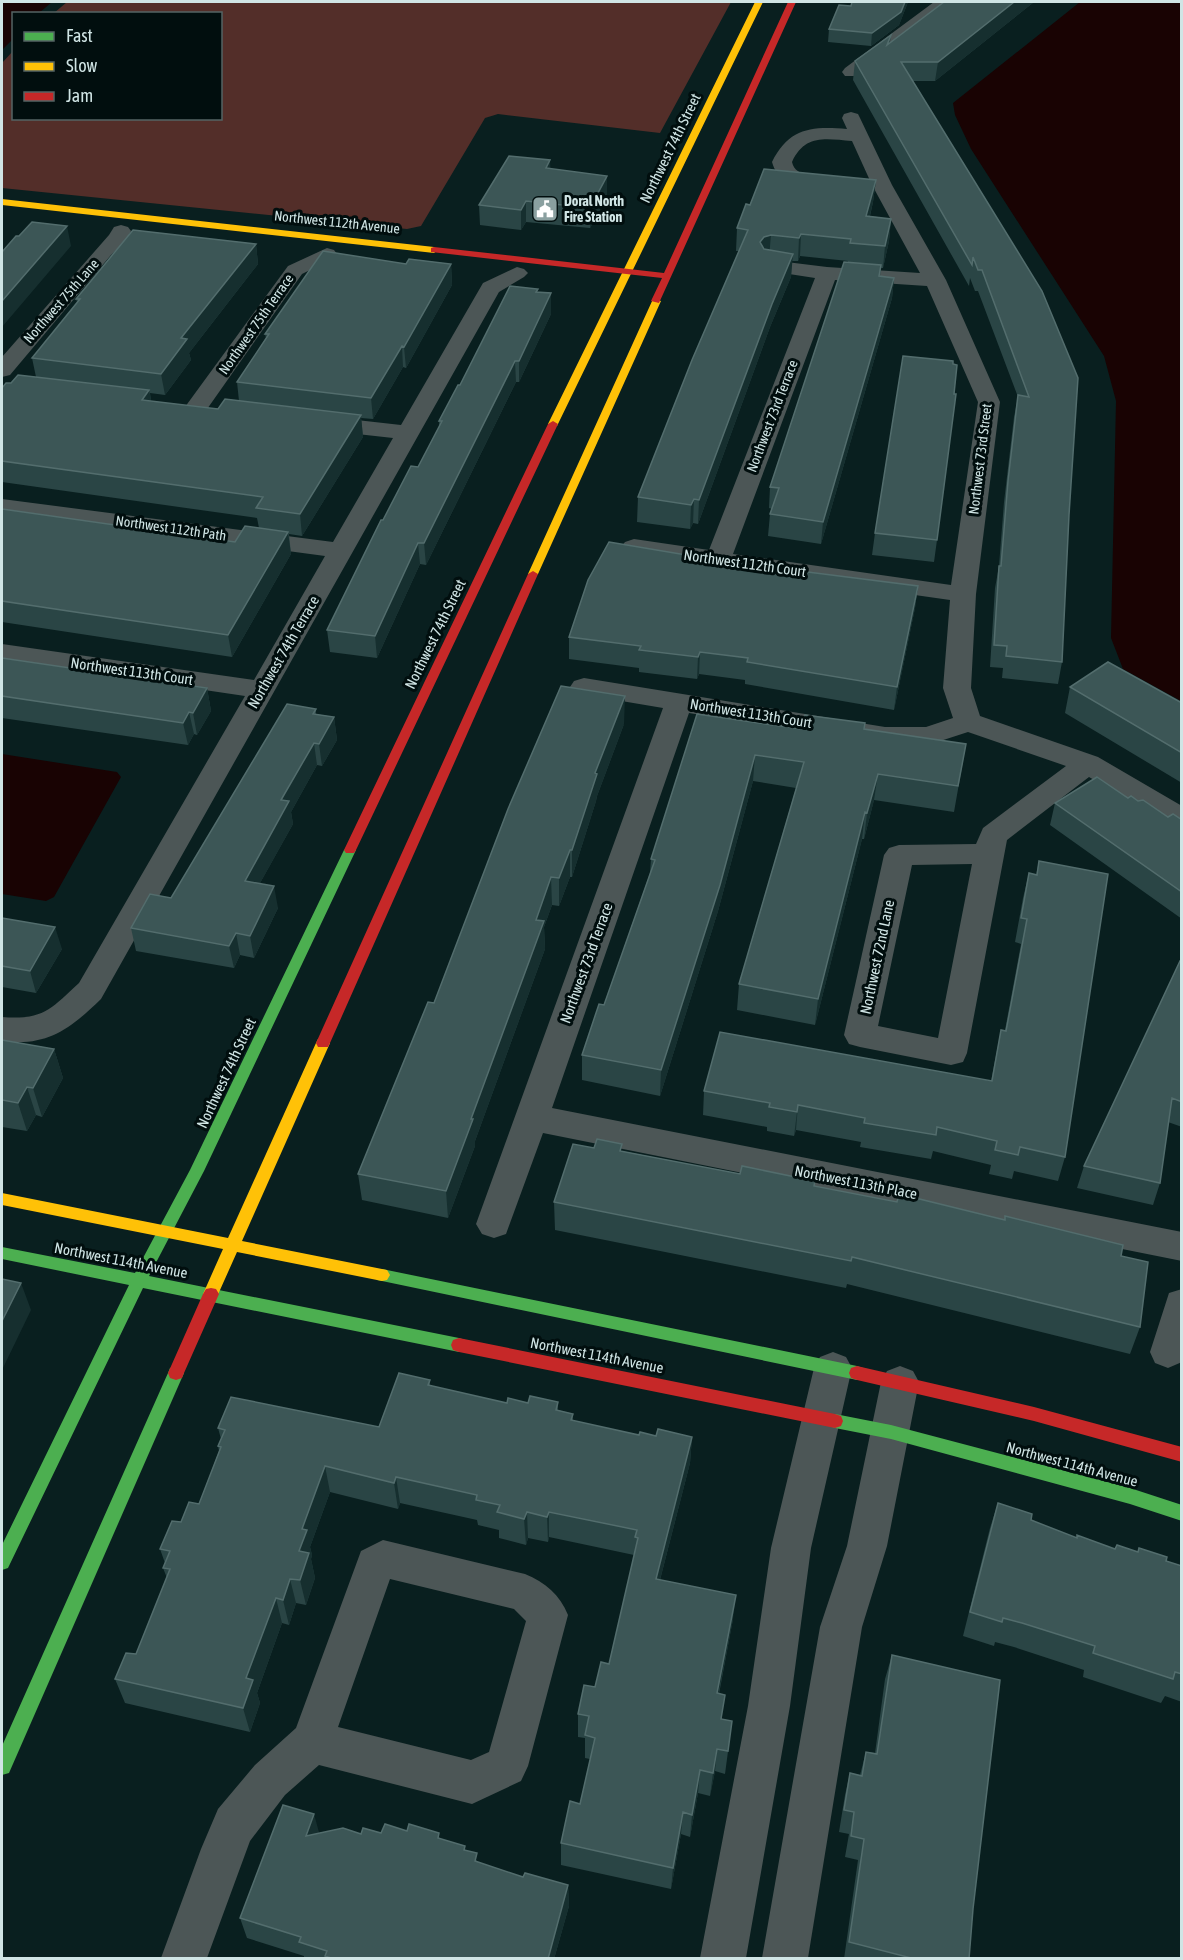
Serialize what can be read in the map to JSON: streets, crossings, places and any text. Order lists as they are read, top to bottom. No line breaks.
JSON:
{"streets":{"main road":["Northwest 74th Street","Northwest 112th Avenue","Northwest 114th Avenue"],"street":["Northwest 75th Lane","Northwest 75th Terrace","Northwest 73rd Terrace","Northwest 73rd Street","Northwest 112th Path","Northwest 112th Court","Northwest 74th Terrace","Northwest 113th Court","Northwest 72nd Lane","Northwest 113th Place"]},"crossings":[["Northwest 74th Street","Northwest 112th Avenue"],["Northwest 74th Street","Northwest 114th Avenue"],["Northwest 112th Avenue","Northwest 75th Lane"],["Northwest 73rd Terrace","Northwest 112th Court"],["Northwest 73rd Terrace","Northwest 113th Court"],["Northwest 73rd Terrace","Northwest 113th Place"],["Northwest 73rd Street","Northwest 112th Court"],["Northwest 73rd Street","Northwest 113th Court"],["Northwest 112th Path","Northwest 74th Terrace"],["Northwest 74th Terrace","Northwest 113th Court"]],"places":{"public building":["Doral North Fire Station"]},"legend":["Fast","Slow","Jam"]}
